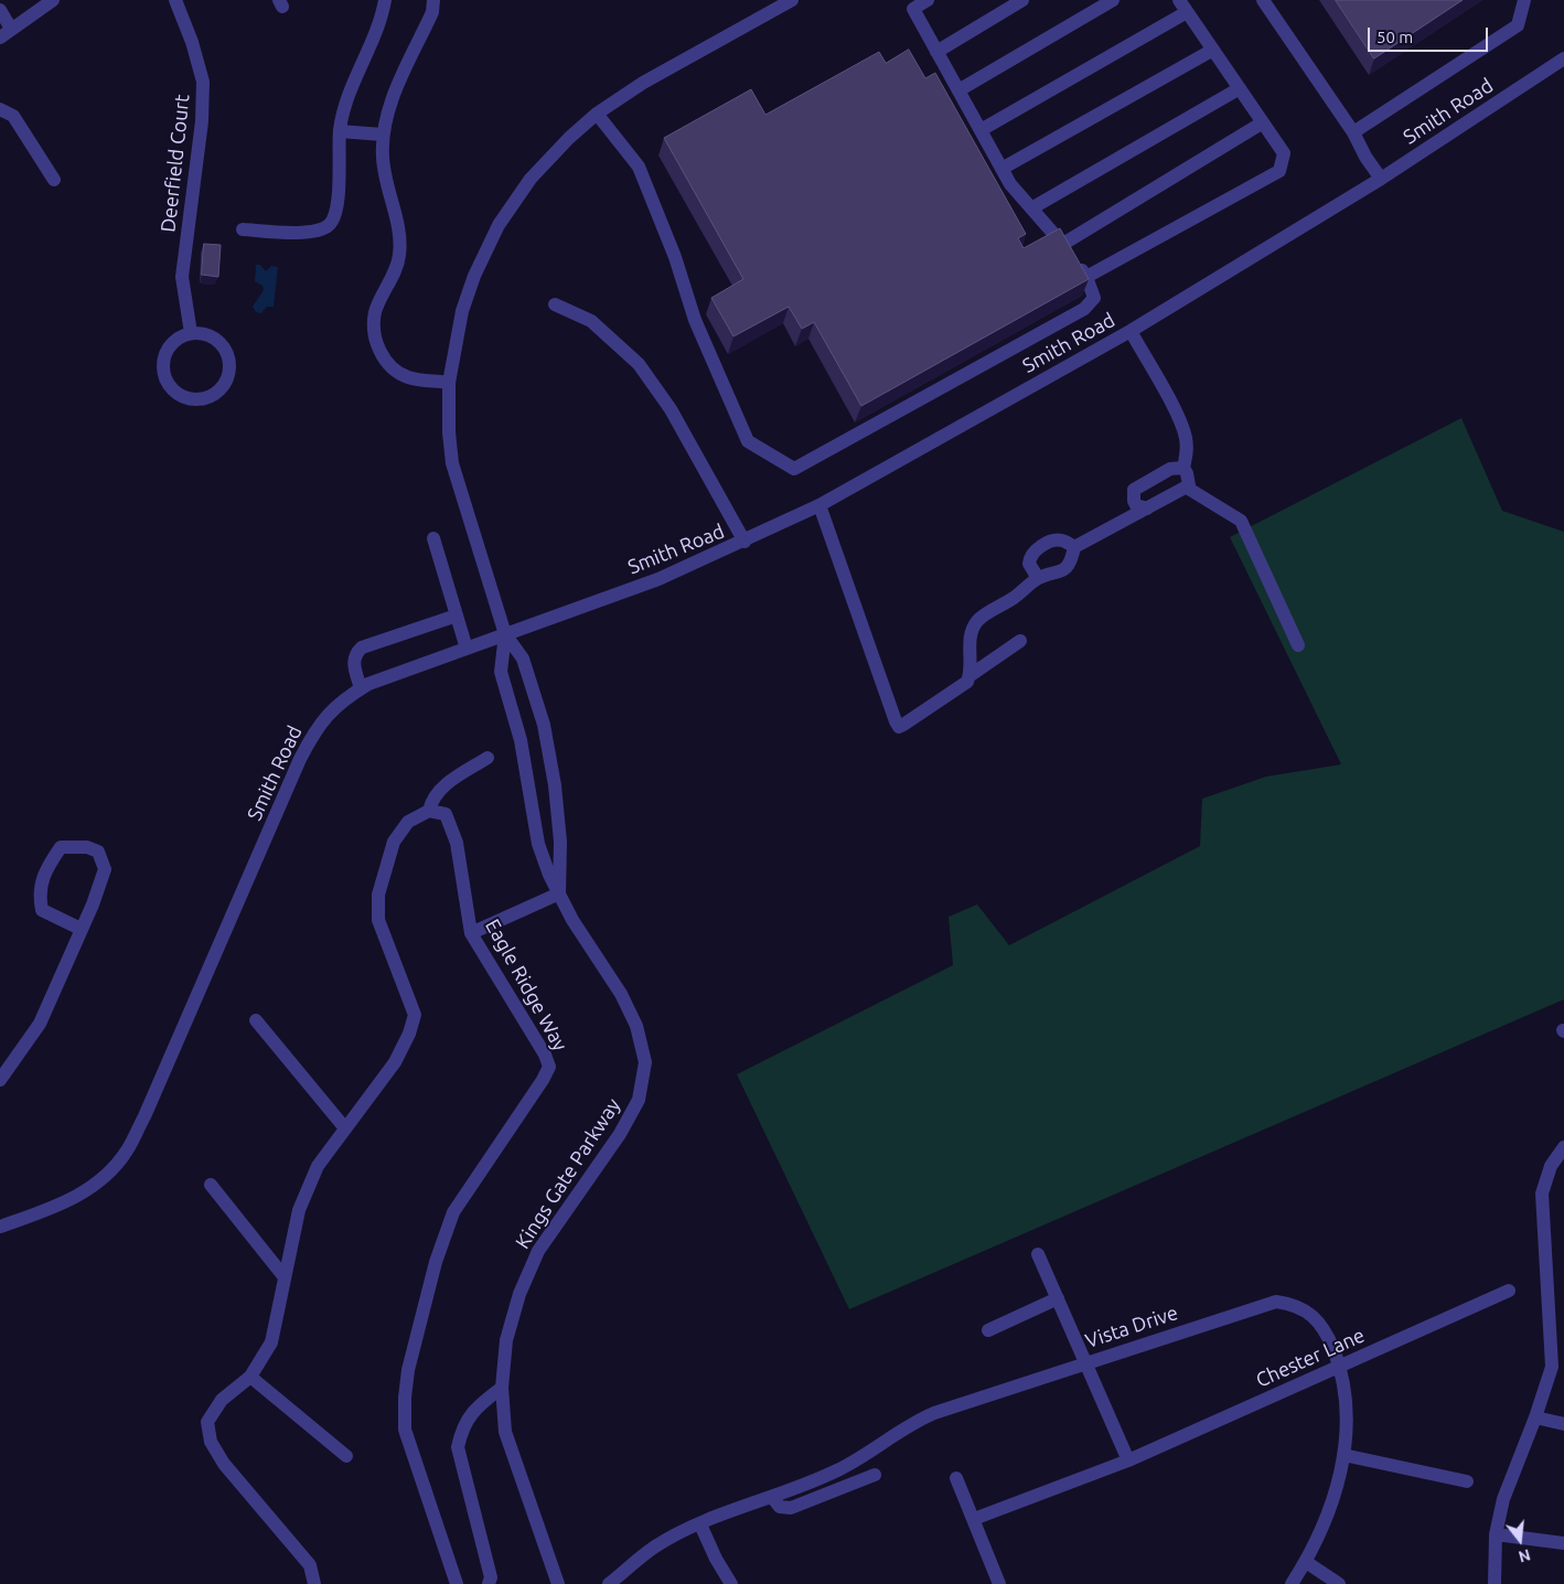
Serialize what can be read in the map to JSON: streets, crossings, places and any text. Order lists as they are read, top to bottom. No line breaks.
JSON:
{"streets":{"street":["Smith Road","Deerfield Court","Eagle Ridge Way","Kings Gate Parkway","Vista Drive","Chester Lane"]},"crossings":[["Smith Road","Kings Gate Parkway"],["Eagle Ridge Way","Kings Gate Parkway"],["Vista Drive","Chester Lane"]],"scale_bar":"50 m","north":"bottom"}
